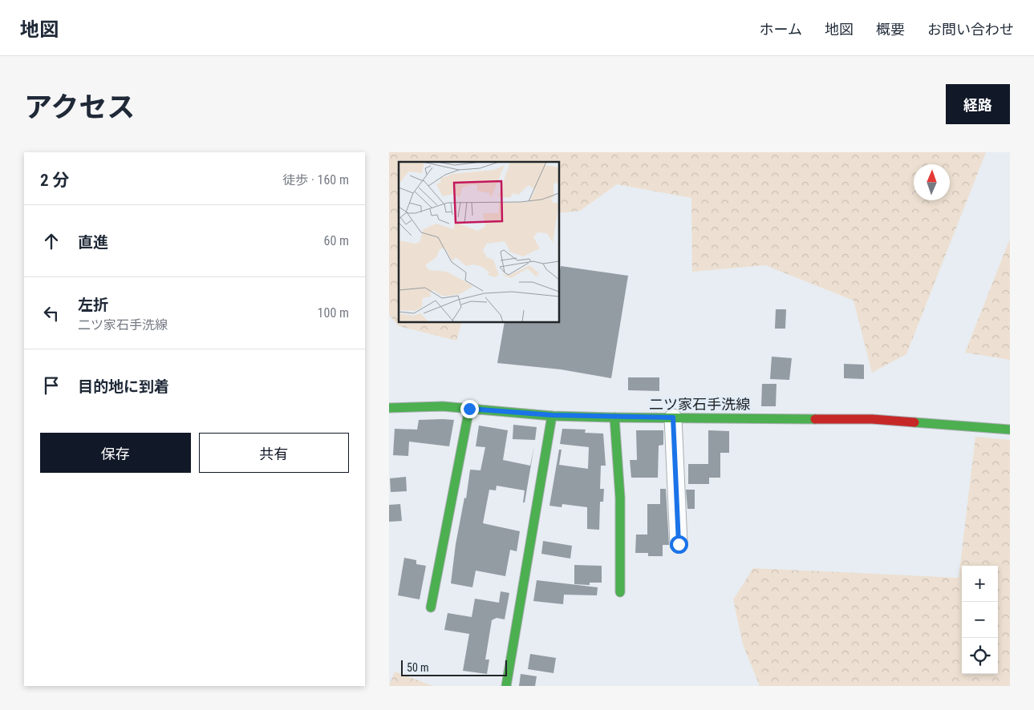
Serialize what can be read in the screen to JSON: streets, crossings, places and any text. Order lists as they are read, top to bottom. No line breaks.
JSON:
{"streets":{"street":["二ツ家石手洗線"]},"scale_bar":"50 m","north":"top","page":{"header":"地図","nav":["ホーム","地図","概要","お問い合わせ"],"title":"アクセス","buttons":["経路",["保存","共有"]],"heading":["2 分","徒歩 · 160 m"],"list":[["直進","60 m"],["左折","二ツ家石手洗線","100 m"],"目的地に到着"],"map_buttons":["+","−"],"scale":"50 m"}}
